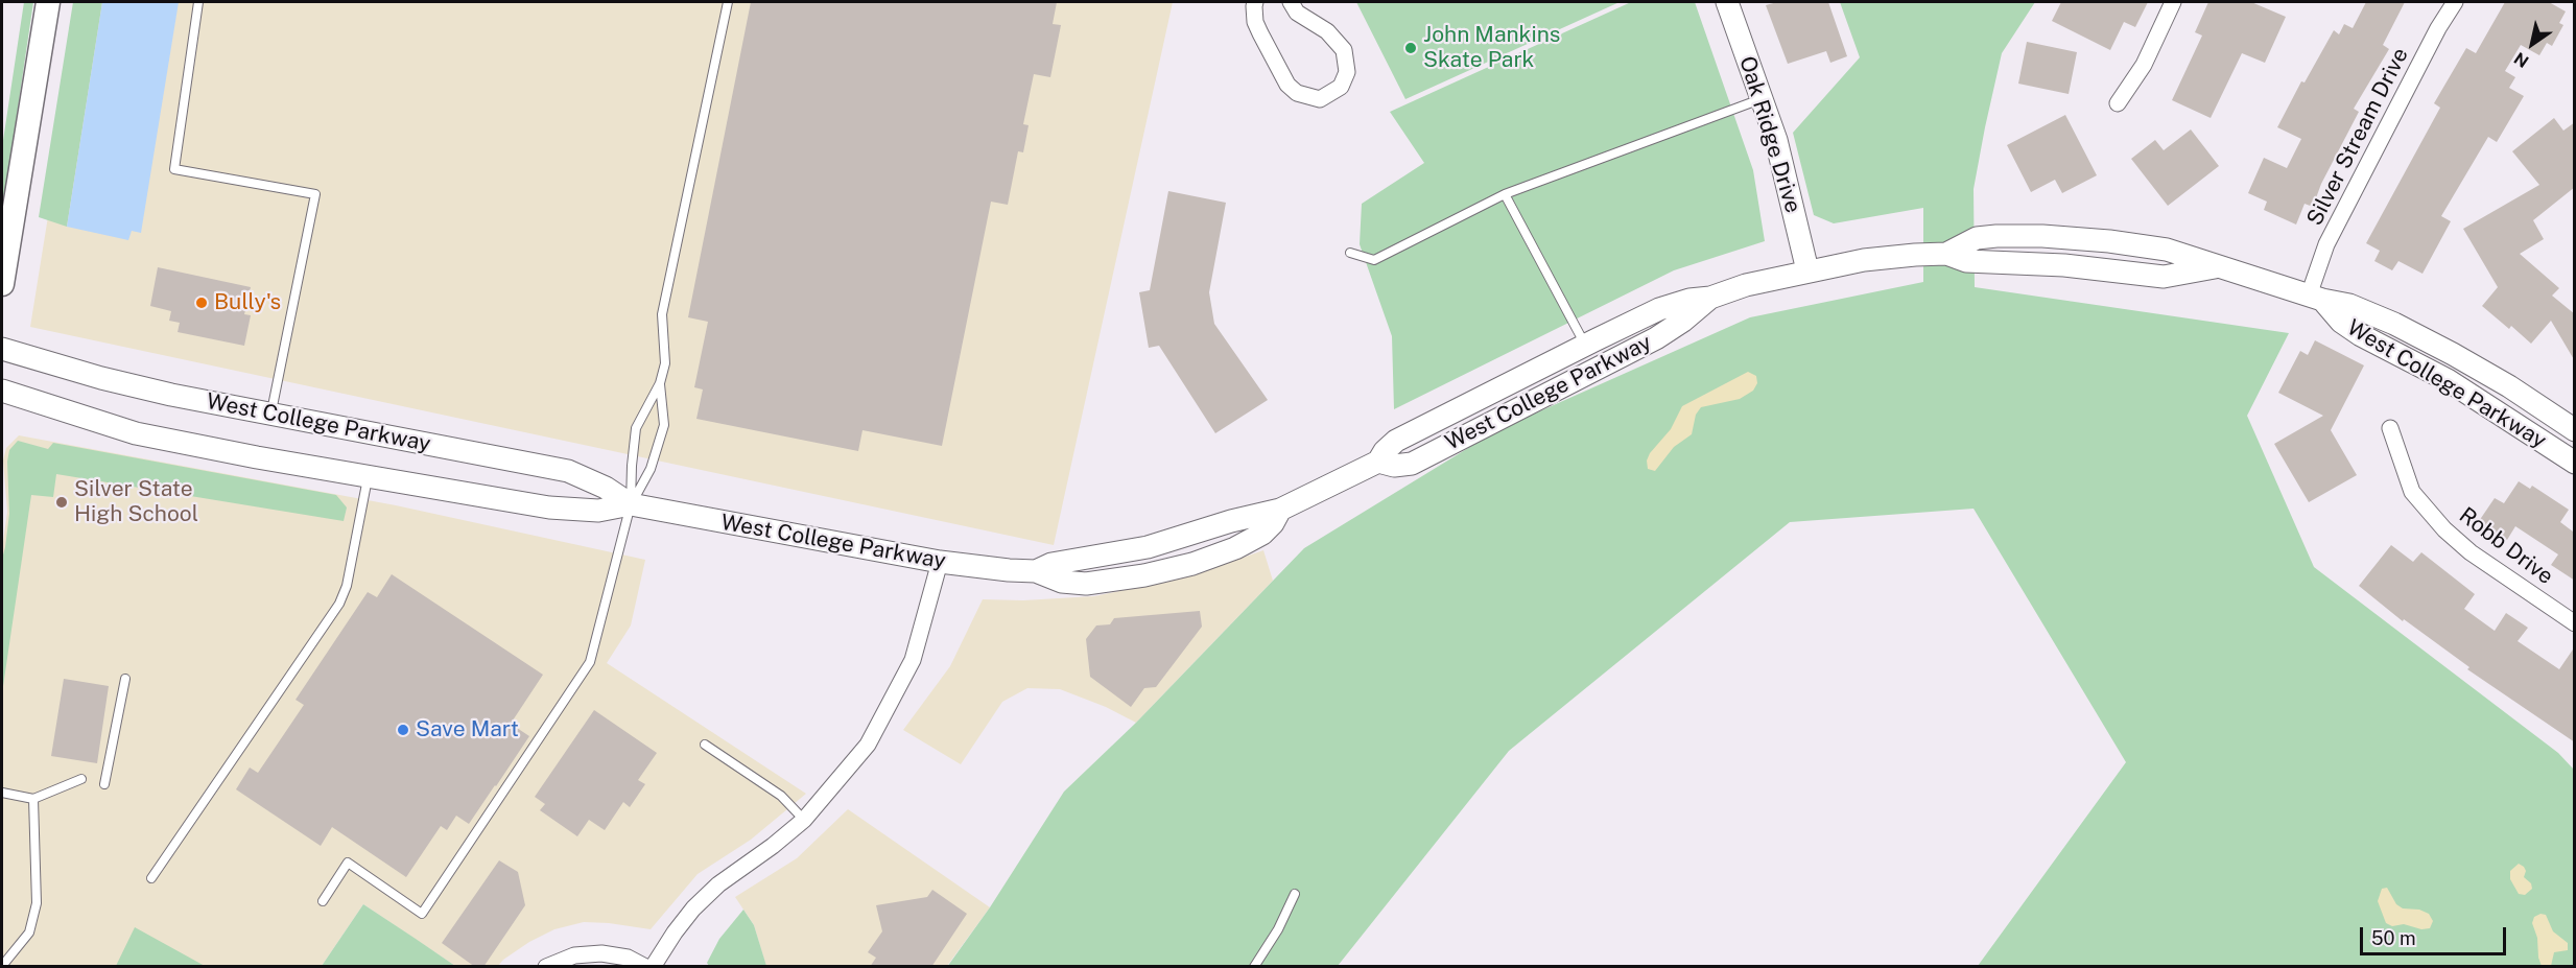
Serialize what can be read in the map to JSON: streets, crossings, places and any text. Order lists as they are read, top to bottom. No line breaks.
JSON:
{"streets":{"street":["Oak Ridge Drive","Silver Stream Drive","West College Parkway","Robb Drive"]},"crossings":[["Oak Ridge Drive","West College Parkway"],["Silver Stream Drive","West College Parkway"]],"places":["John Mankins Skate Park","Bully's","Silver State High School","Save Mart"],"scale_bar":"50 m","north":"bottom left"}
